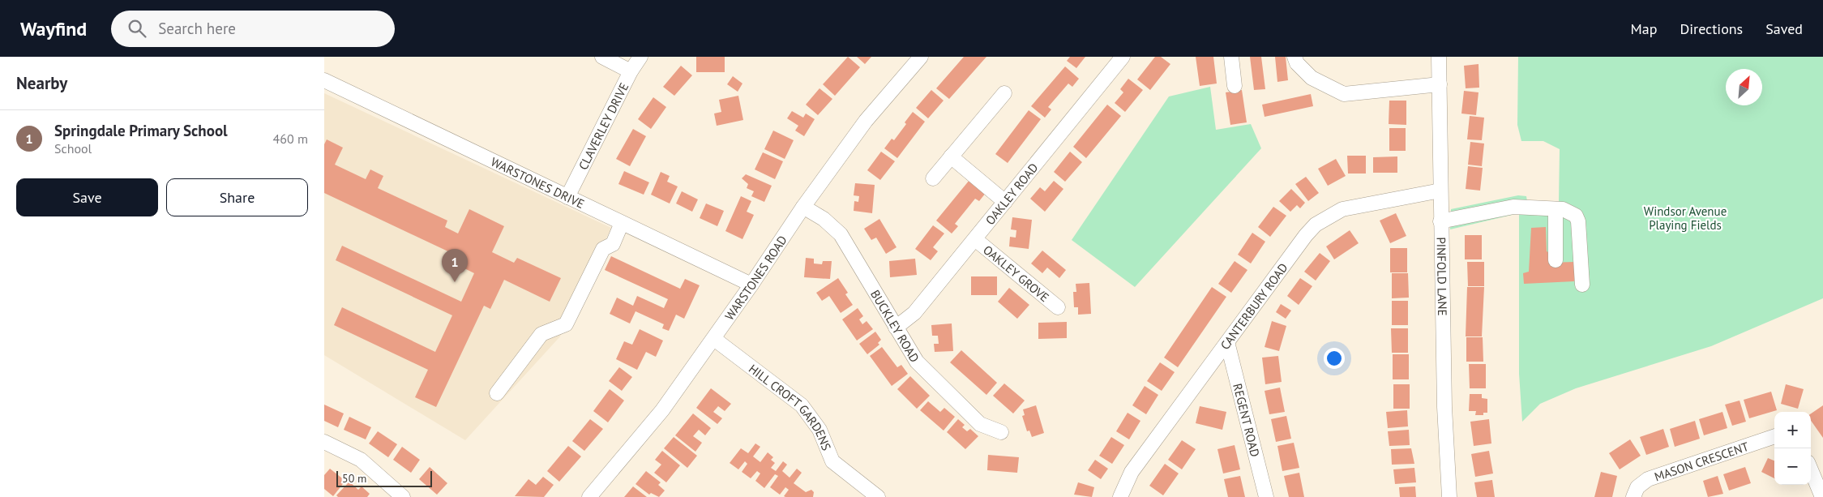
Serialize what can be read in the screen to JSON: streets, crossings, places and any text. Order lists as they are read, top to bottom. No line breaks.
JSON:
{"streets":{"street":["CLAVERLEY DRIVE","WARSTONES DRIVE","OAKLEY ROAD","OAKLEY GROVE","WARSTONES ROAD","PINFOLD LANE","CANTERBURY ROAD","BUCKLEY ROAD","HILL CROFT GARDENS","REGENT ROAD","MASON CRESCENT"]},"crossings":[["CLAVERLEY DRIVE","WARSTONES DRIVE"],["WARSTONES DRIVE","WARSTONES ROAD"],["OAKLEY ROAD","OAKLEY GROVE"],["OAKLEY ROAD","BUCKLEY ROAD"],["WARSTONES ROAD","BUCKLEY ROAD"],["WARSTONES ROAD","HILL CROFT GARDENS"],["PINFOLD LANE","CANTERBURY ROAD"],["CANTERBURY ROAD","REGENT ROAD"]],"parks":["Windsor Avenue Playing Fields"],"scale_bar":"50 m","north":"top right","page":{"header":"Wayfind","search":"Search here","nav":["Map","Directions","Saved"],"heading":"Nearby","list":[{"mark":"1","name":"Springdale Primary School","note":"School","value":"460 m"}],"buttons":["Save","Share"],"pins":"1","map_buttons":["+","−"],"scale":"50 m"}}
